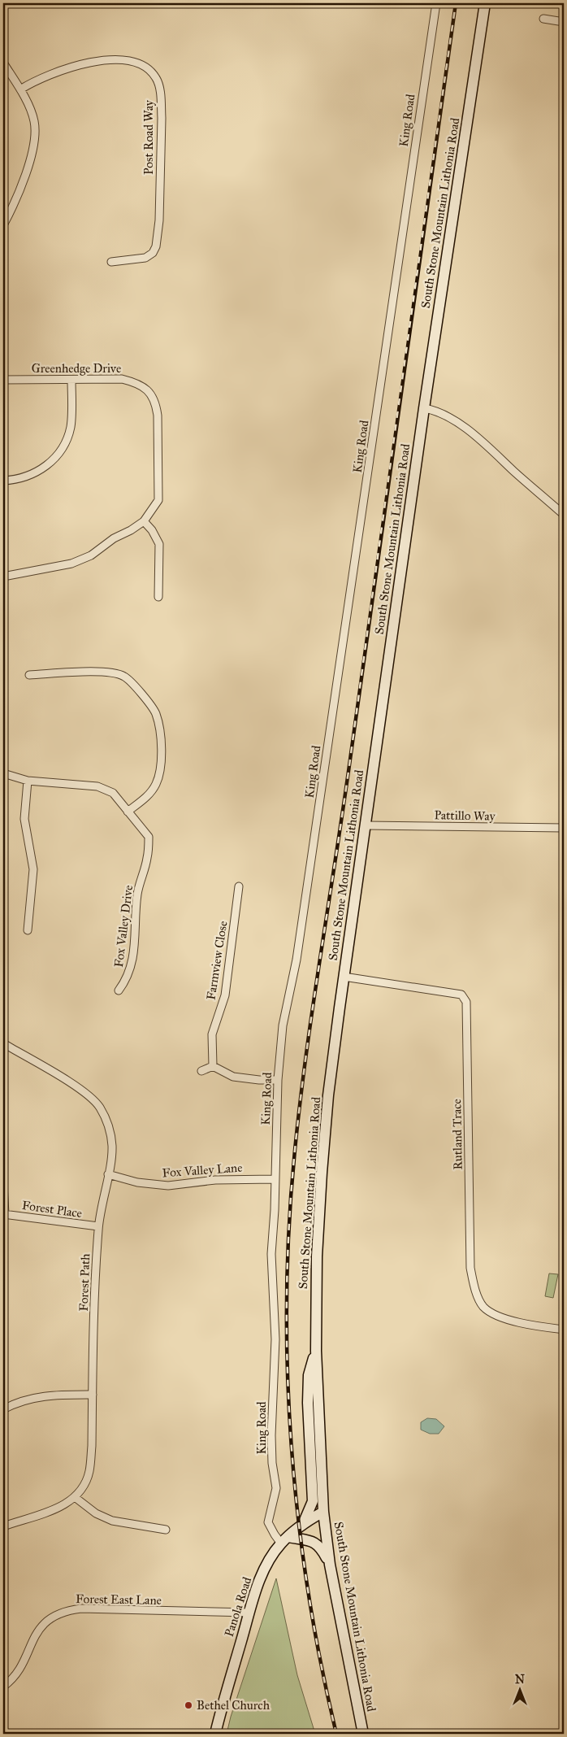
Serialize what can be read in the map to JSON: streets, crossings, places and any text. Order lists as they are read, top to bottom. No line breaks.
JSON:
{"streets":{"main road":["South Stone Mountain Lithonia Road","Panola Road"],"street":["King Road","Post Road Way","Greenhedge Drive","Pattillo Way","Fox Valley Drive","Farmview Close","Rutland Trace","Fox Valley Lane","Forest Place","Forest Path","Forest East Lane"]},"crossings":[["King Road","Fox Valley Lane"],["King Road","Panola Road"],["South Stone Mountain Lithonia Road","Pattillo Way"],["South Stone Mountain Lithonia Road","Rutland Trace"],["South Stone Mountain Lithonia Road","Panola Road"],["Fox Valley Lane","Forest Path"],["Forest Place","Forest Path"],["Forest East Lane","Panola Road"]],"places":["Bethel Church"],"north":"top"}
